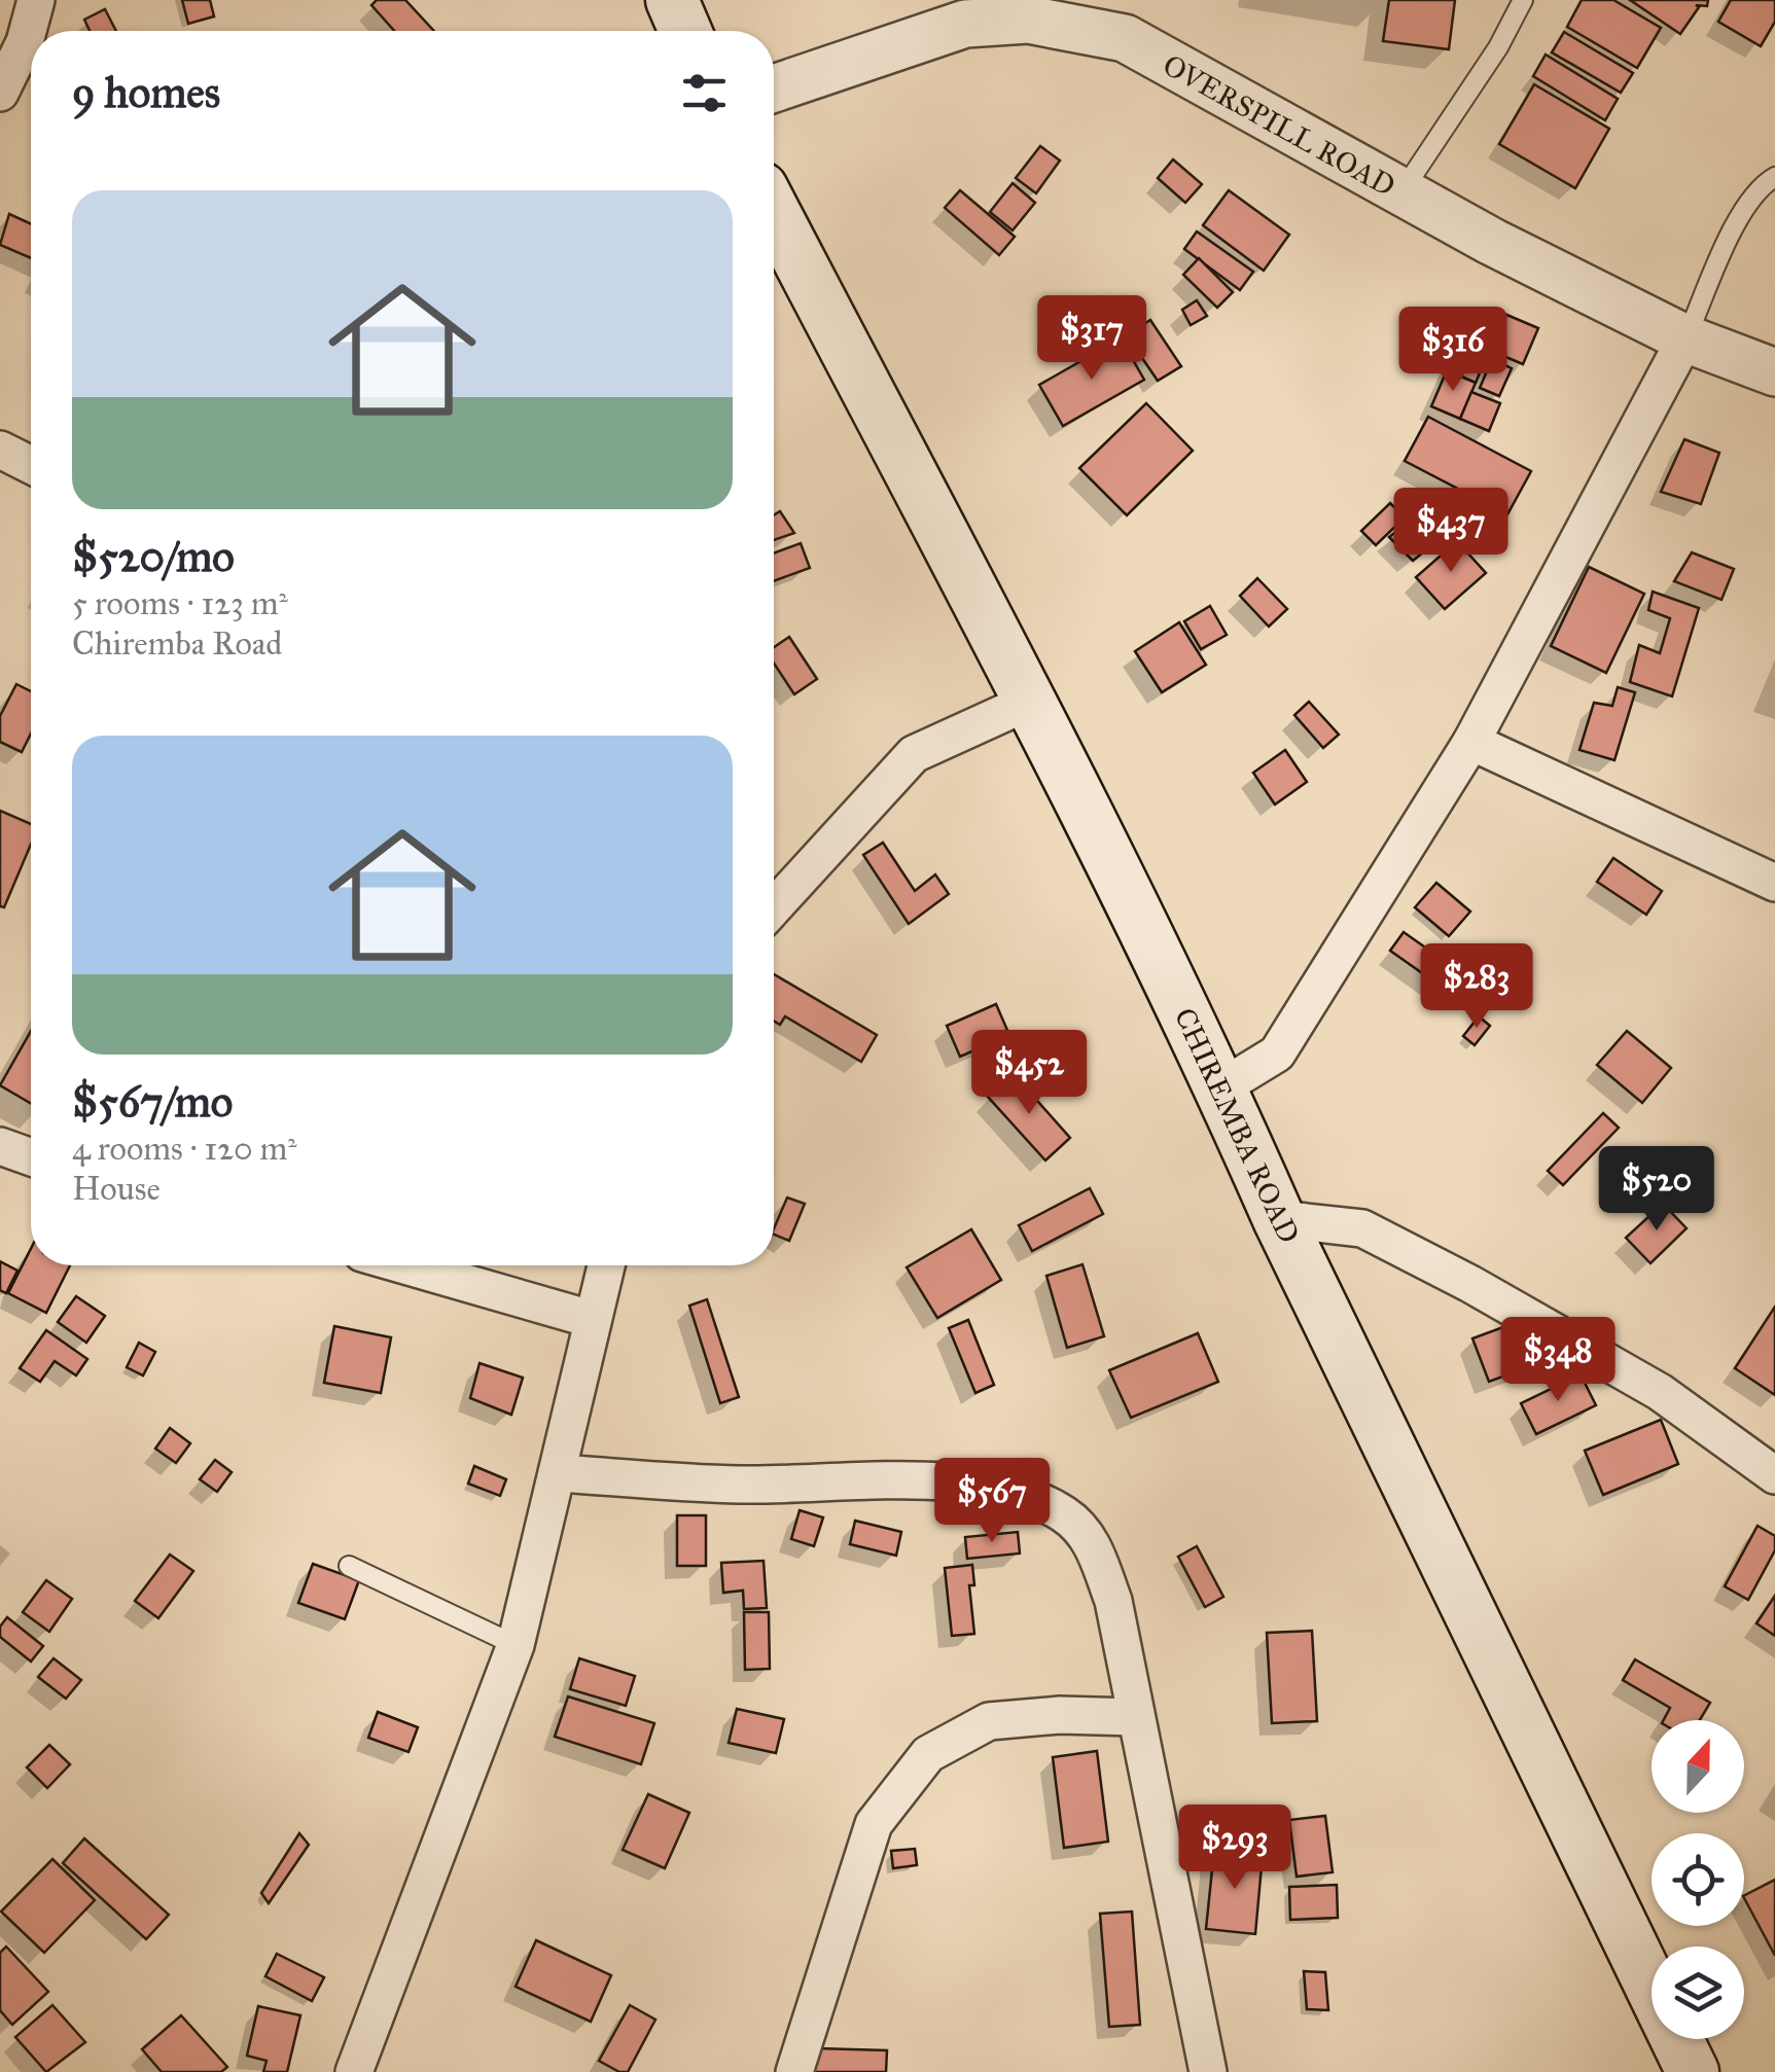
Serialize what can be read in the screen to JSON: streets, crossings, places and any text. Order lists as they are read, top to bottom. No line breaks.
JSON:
{"streets":{"main road":["CHIREMBA ROAD"],"street":["OVERSPILL ROAD"]},"north":"top","page":{"heading":"9 homes","list":[{"name":"$520/mo","note":"5 rooms · 123 m² · Chiremba Road"},{"name":"$567/mo","note":"4 rooms · 120 m² · House"}],"price":["$317","$316","$437","$283","$452","$520","$348","$567","$293"]}}
